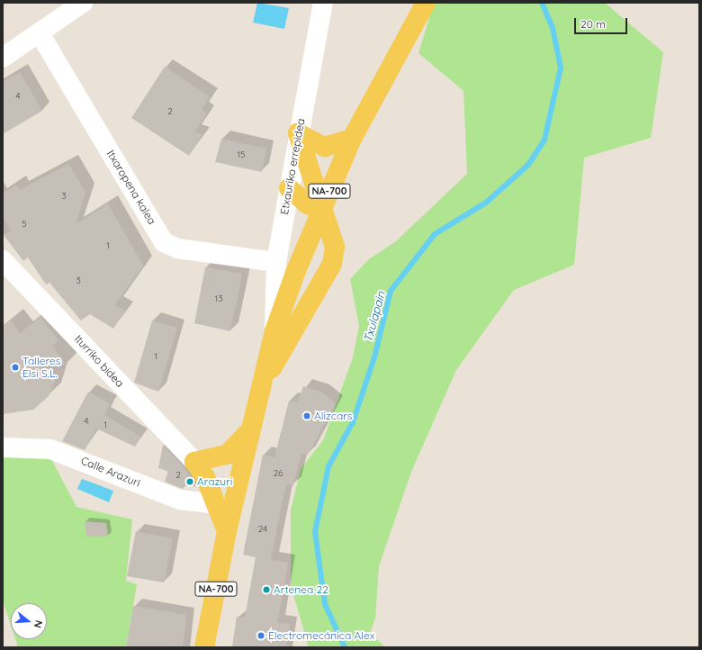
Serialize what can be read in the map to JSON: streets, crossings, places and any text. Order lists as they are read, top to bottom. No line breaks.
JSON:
{"streets":{"main road":["NA-700"],"street":["Etxauriko errepidea","Itxaropena kalea","Iturriko bidea","Calle Arazuri"]},"crossings":[["Etxauriko errepidea","Itxaropena kalea"],["Etxauriko errepidea","NA-700"]],"water":["Txulapain"],"places":["Talleres Elsi S.L.","Alizcars","Arazuri","Artenea 22","Electromecánica Alex"],"house_numbers":["4","2","15","3","5","1","3","13","1","4","1","26","2","24"],"scale_bar":"20 m","north":"right"}
